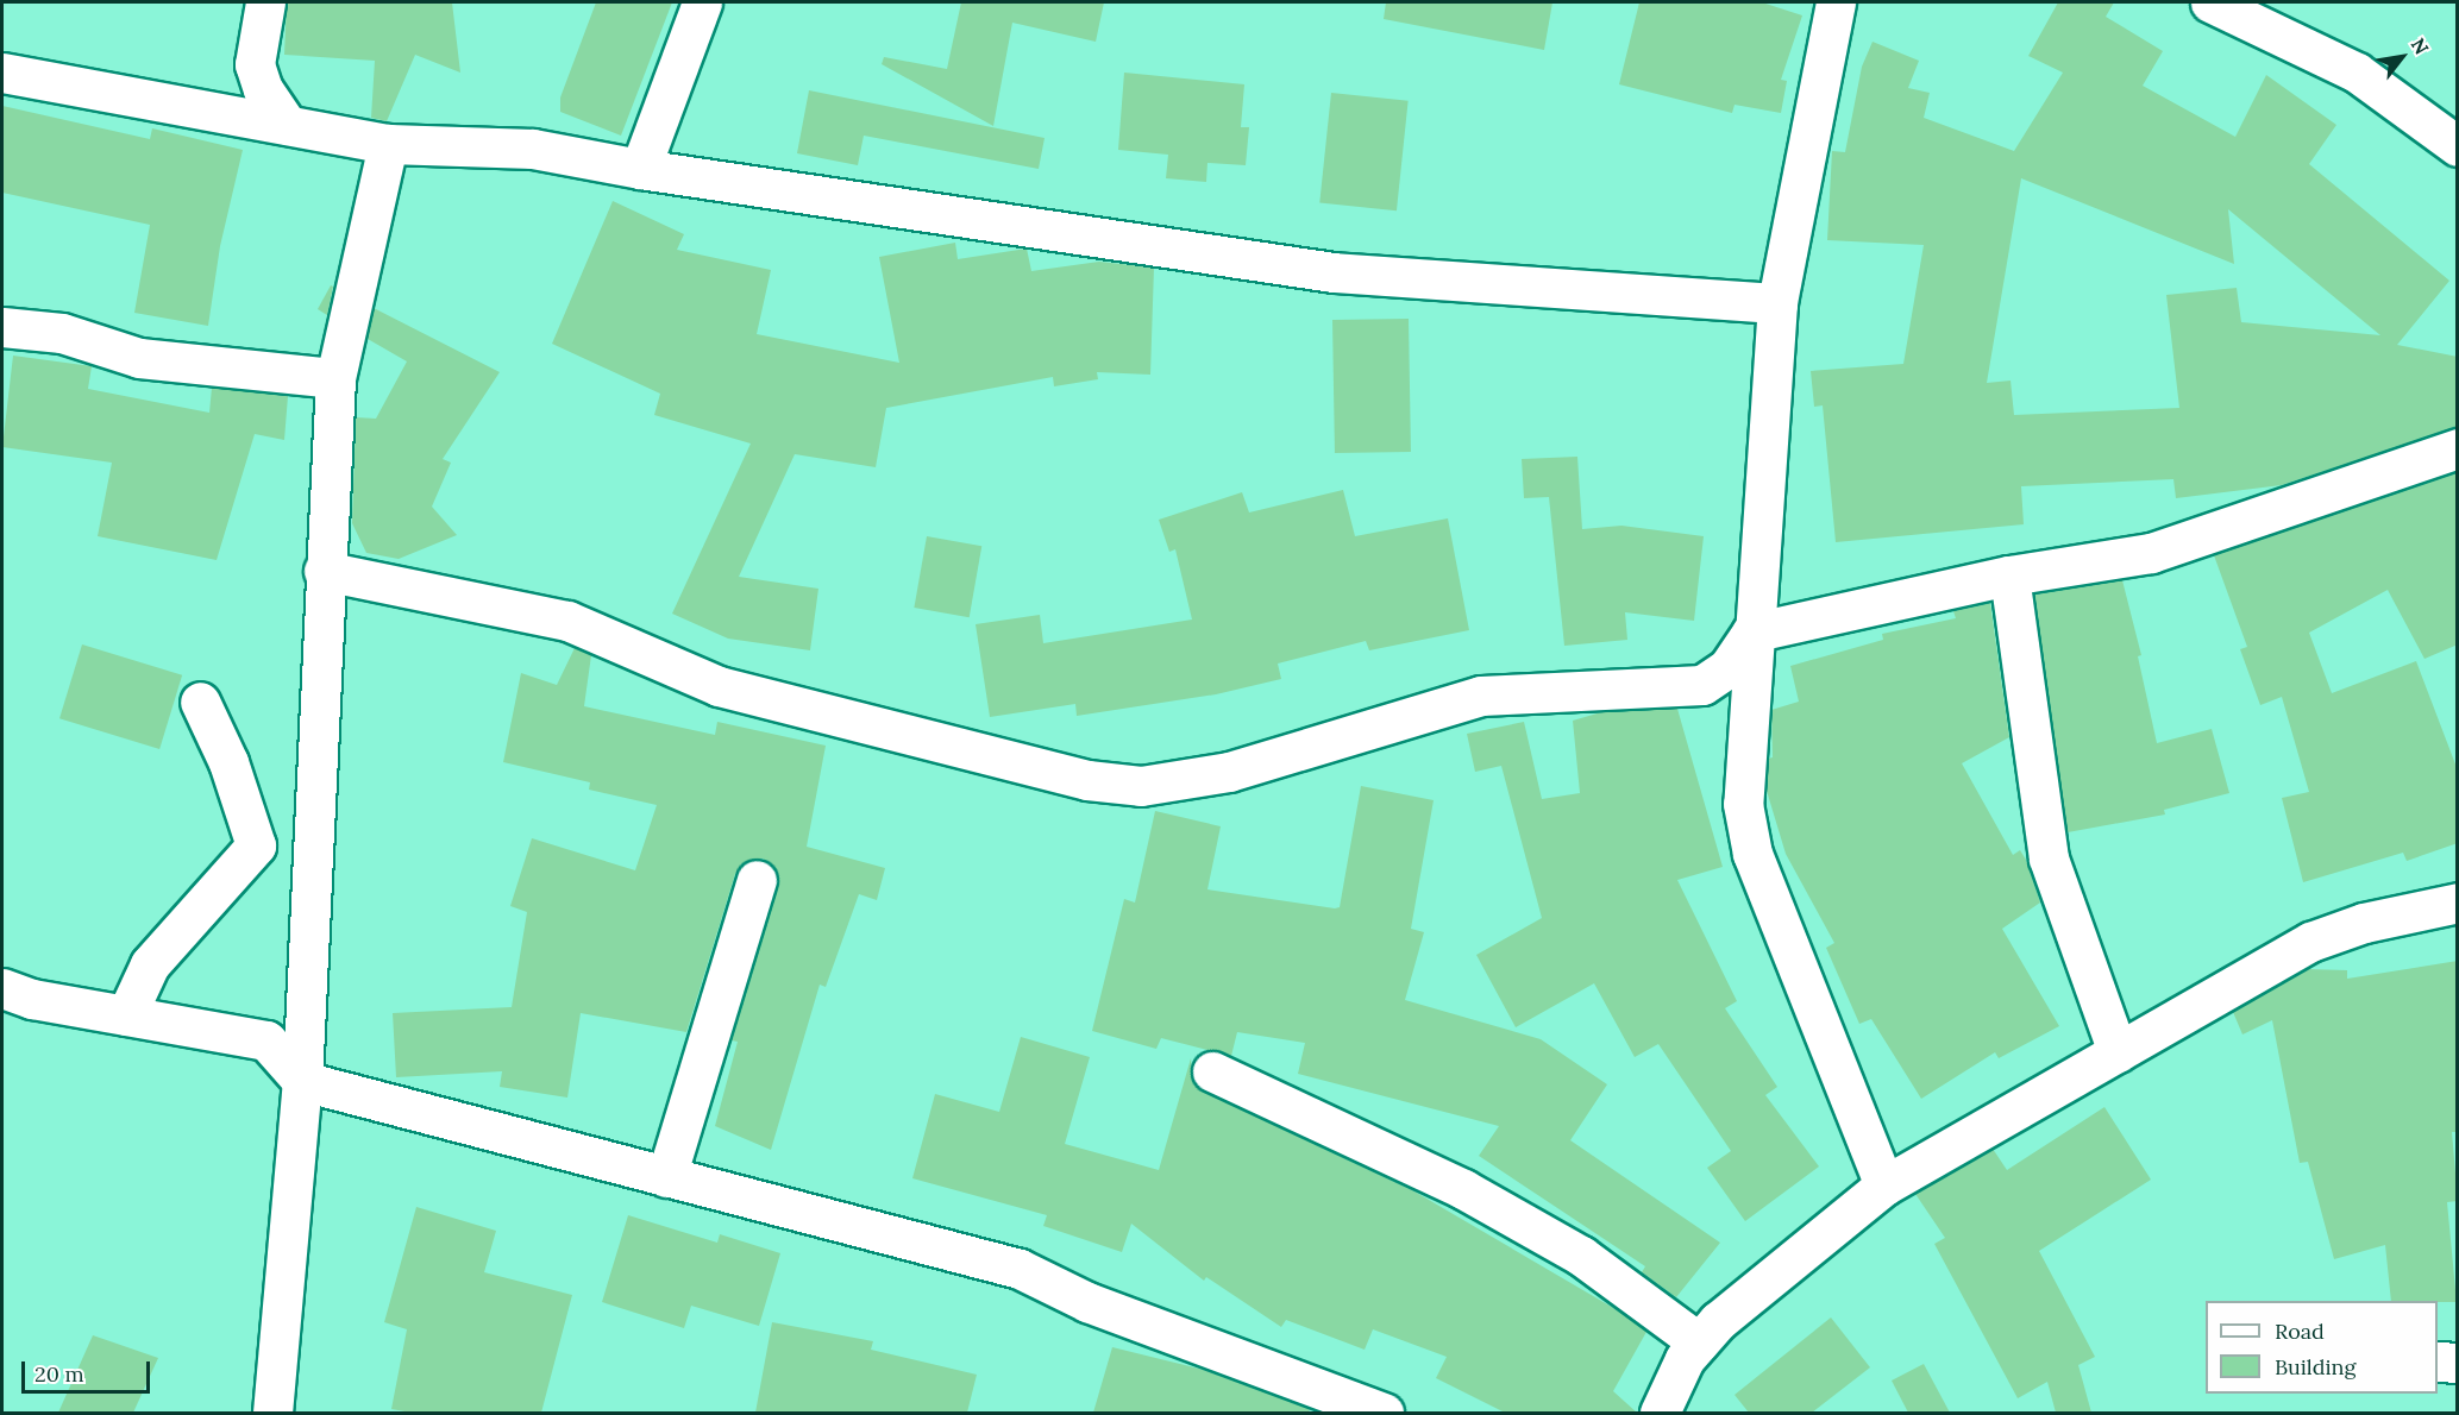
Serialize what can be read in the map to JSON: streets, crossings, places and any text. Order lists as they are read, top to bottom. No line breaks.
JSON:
{"legend":["Road","Building"],"scale_bar":"20 m","north":"top right"}
